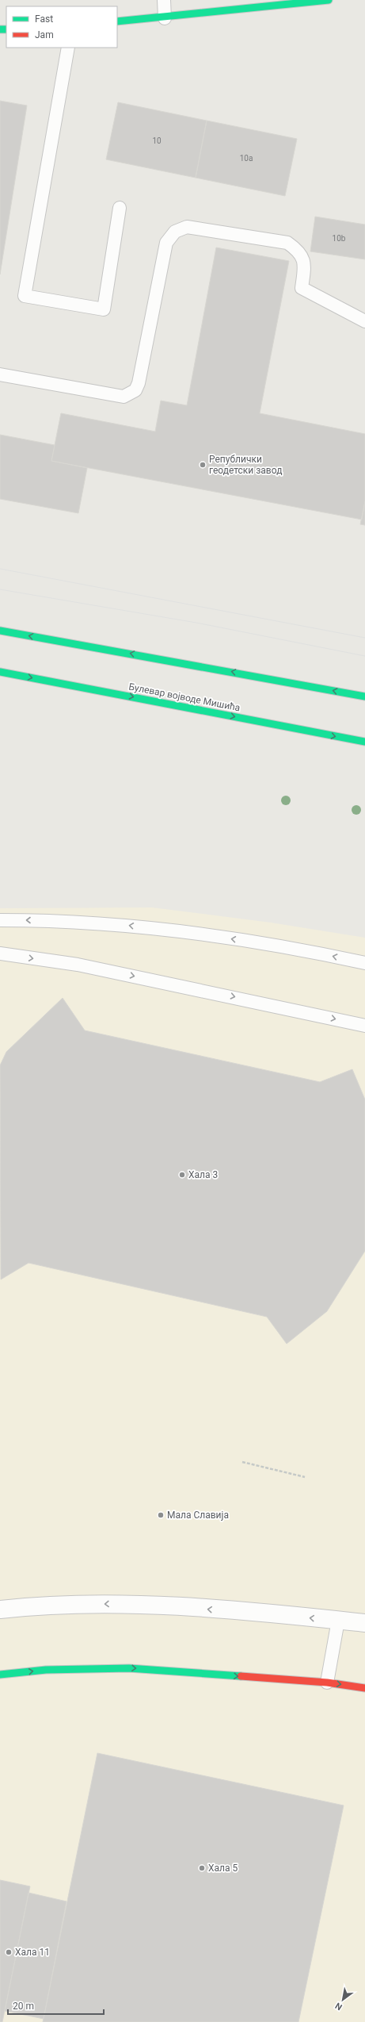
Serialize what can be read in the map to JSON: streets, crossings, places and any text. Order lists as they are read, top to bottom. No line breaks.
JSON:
{"streets":{"main road":["Булевар војводе Мишића"]},"places":["Републички геодетски завод","Хала 3","Мала Славија","Хала 5","Хала 11"],"house_numbers":["10","10a","10b"],"legend":["Fast","Jam"],"scale_bar":"20 m","north":"bottom left"}
